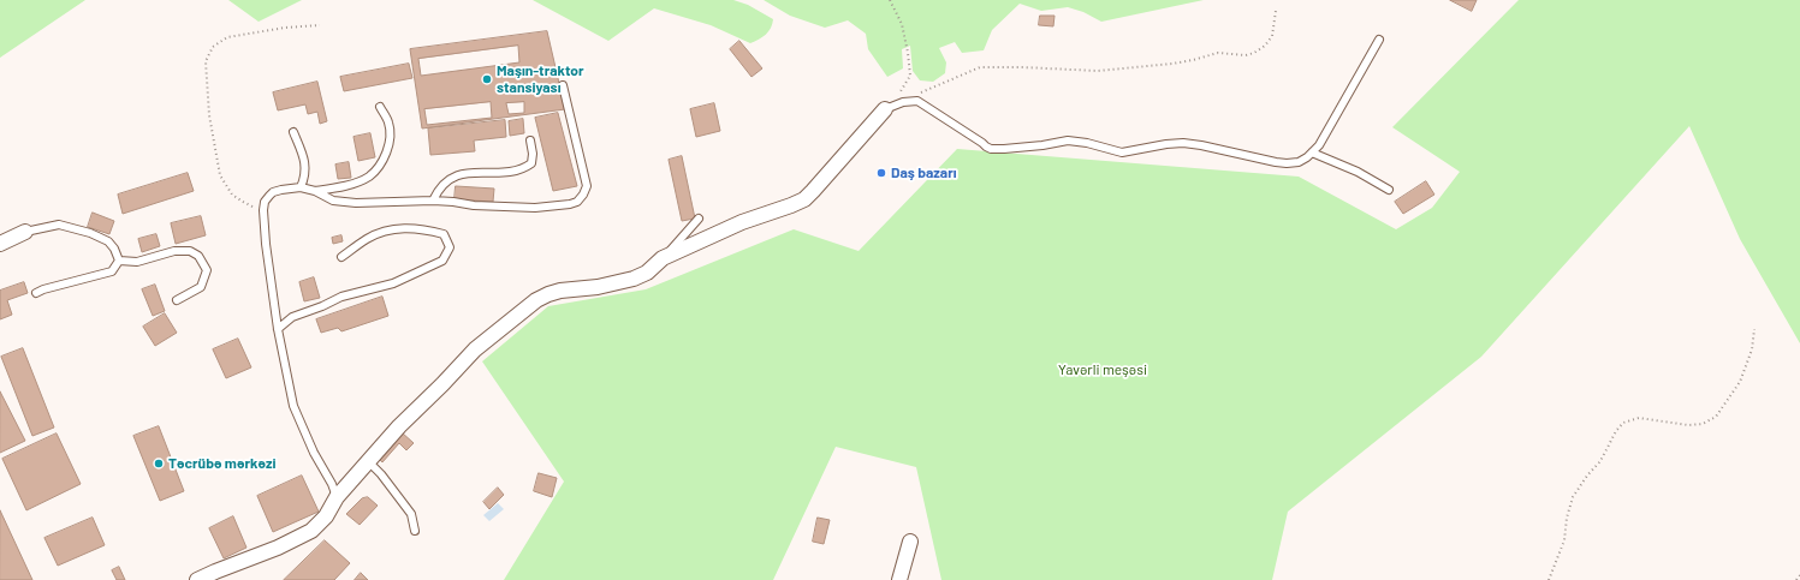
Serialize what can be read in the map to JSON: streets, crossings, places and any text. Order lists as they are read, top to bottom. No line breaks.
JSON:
{"parks":["Yavərli meşəsi"],"places":["Maşın-traktor stansiyası","Daş bazarı","Təcrübə mərkəzi"]}
